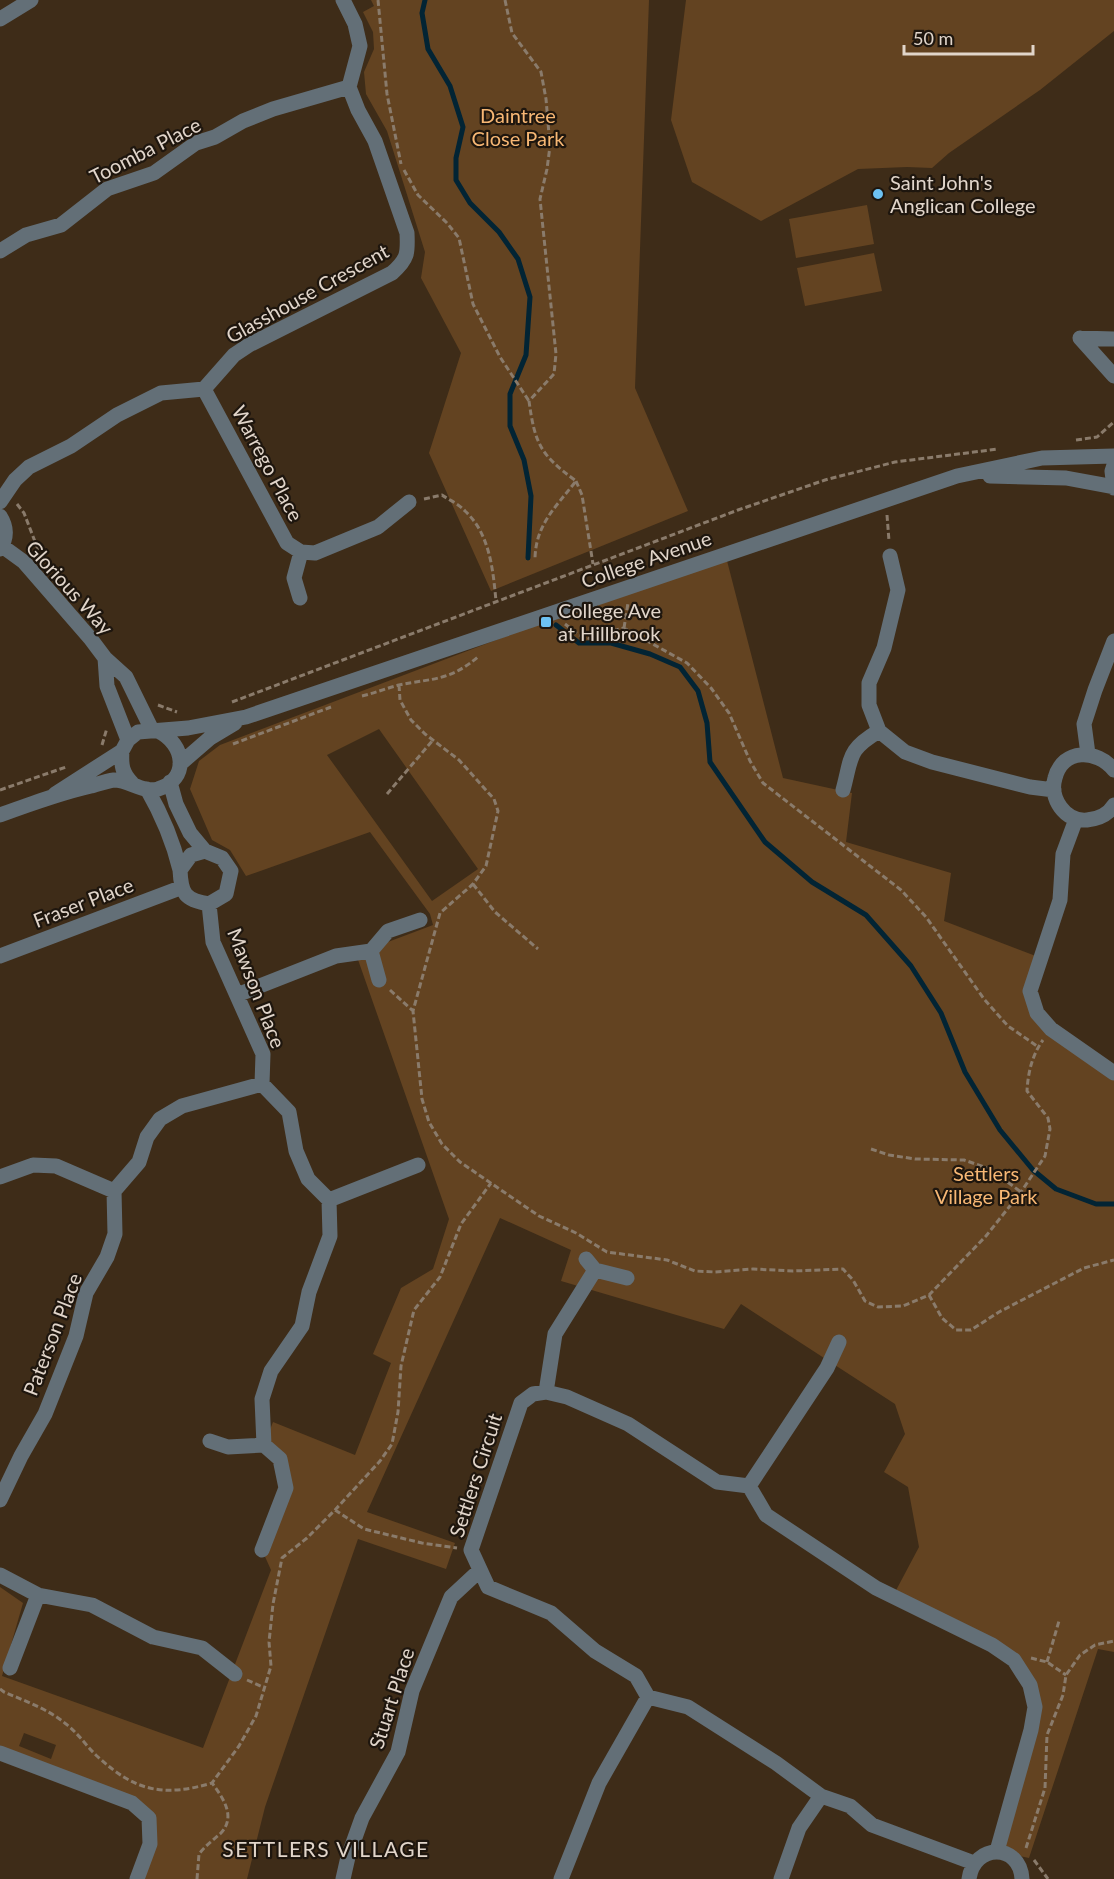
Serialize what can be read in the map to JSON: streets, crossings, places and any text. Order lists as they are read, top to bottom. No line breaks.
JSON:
{"streets":{"street":["Toomba Place","Glasshouse Crescent","Warrego Place","College Avenue","Glorious Way","Fraser Place","Mawson Place","Paterson Place","Settlers Circuit","Stuart Place"]},"crossings":[["Toomba Place","Glasshouse Crescent"],["Glasshouse Crescent","Warrego Place"],["College Avenue","Glorious Way"],["Fraser Place","Mawson Place"],["Settlers Circuit","Stuart Place"]],"districts":["SETTLERS VILLAGE"],"parks":["Daintree Close Park","Settlers Village Park"],"places":{"other":["Saint John's Anglican College"],"transit":["College Ave at Hillbrook"]},"scale_bar":"50 m"}
